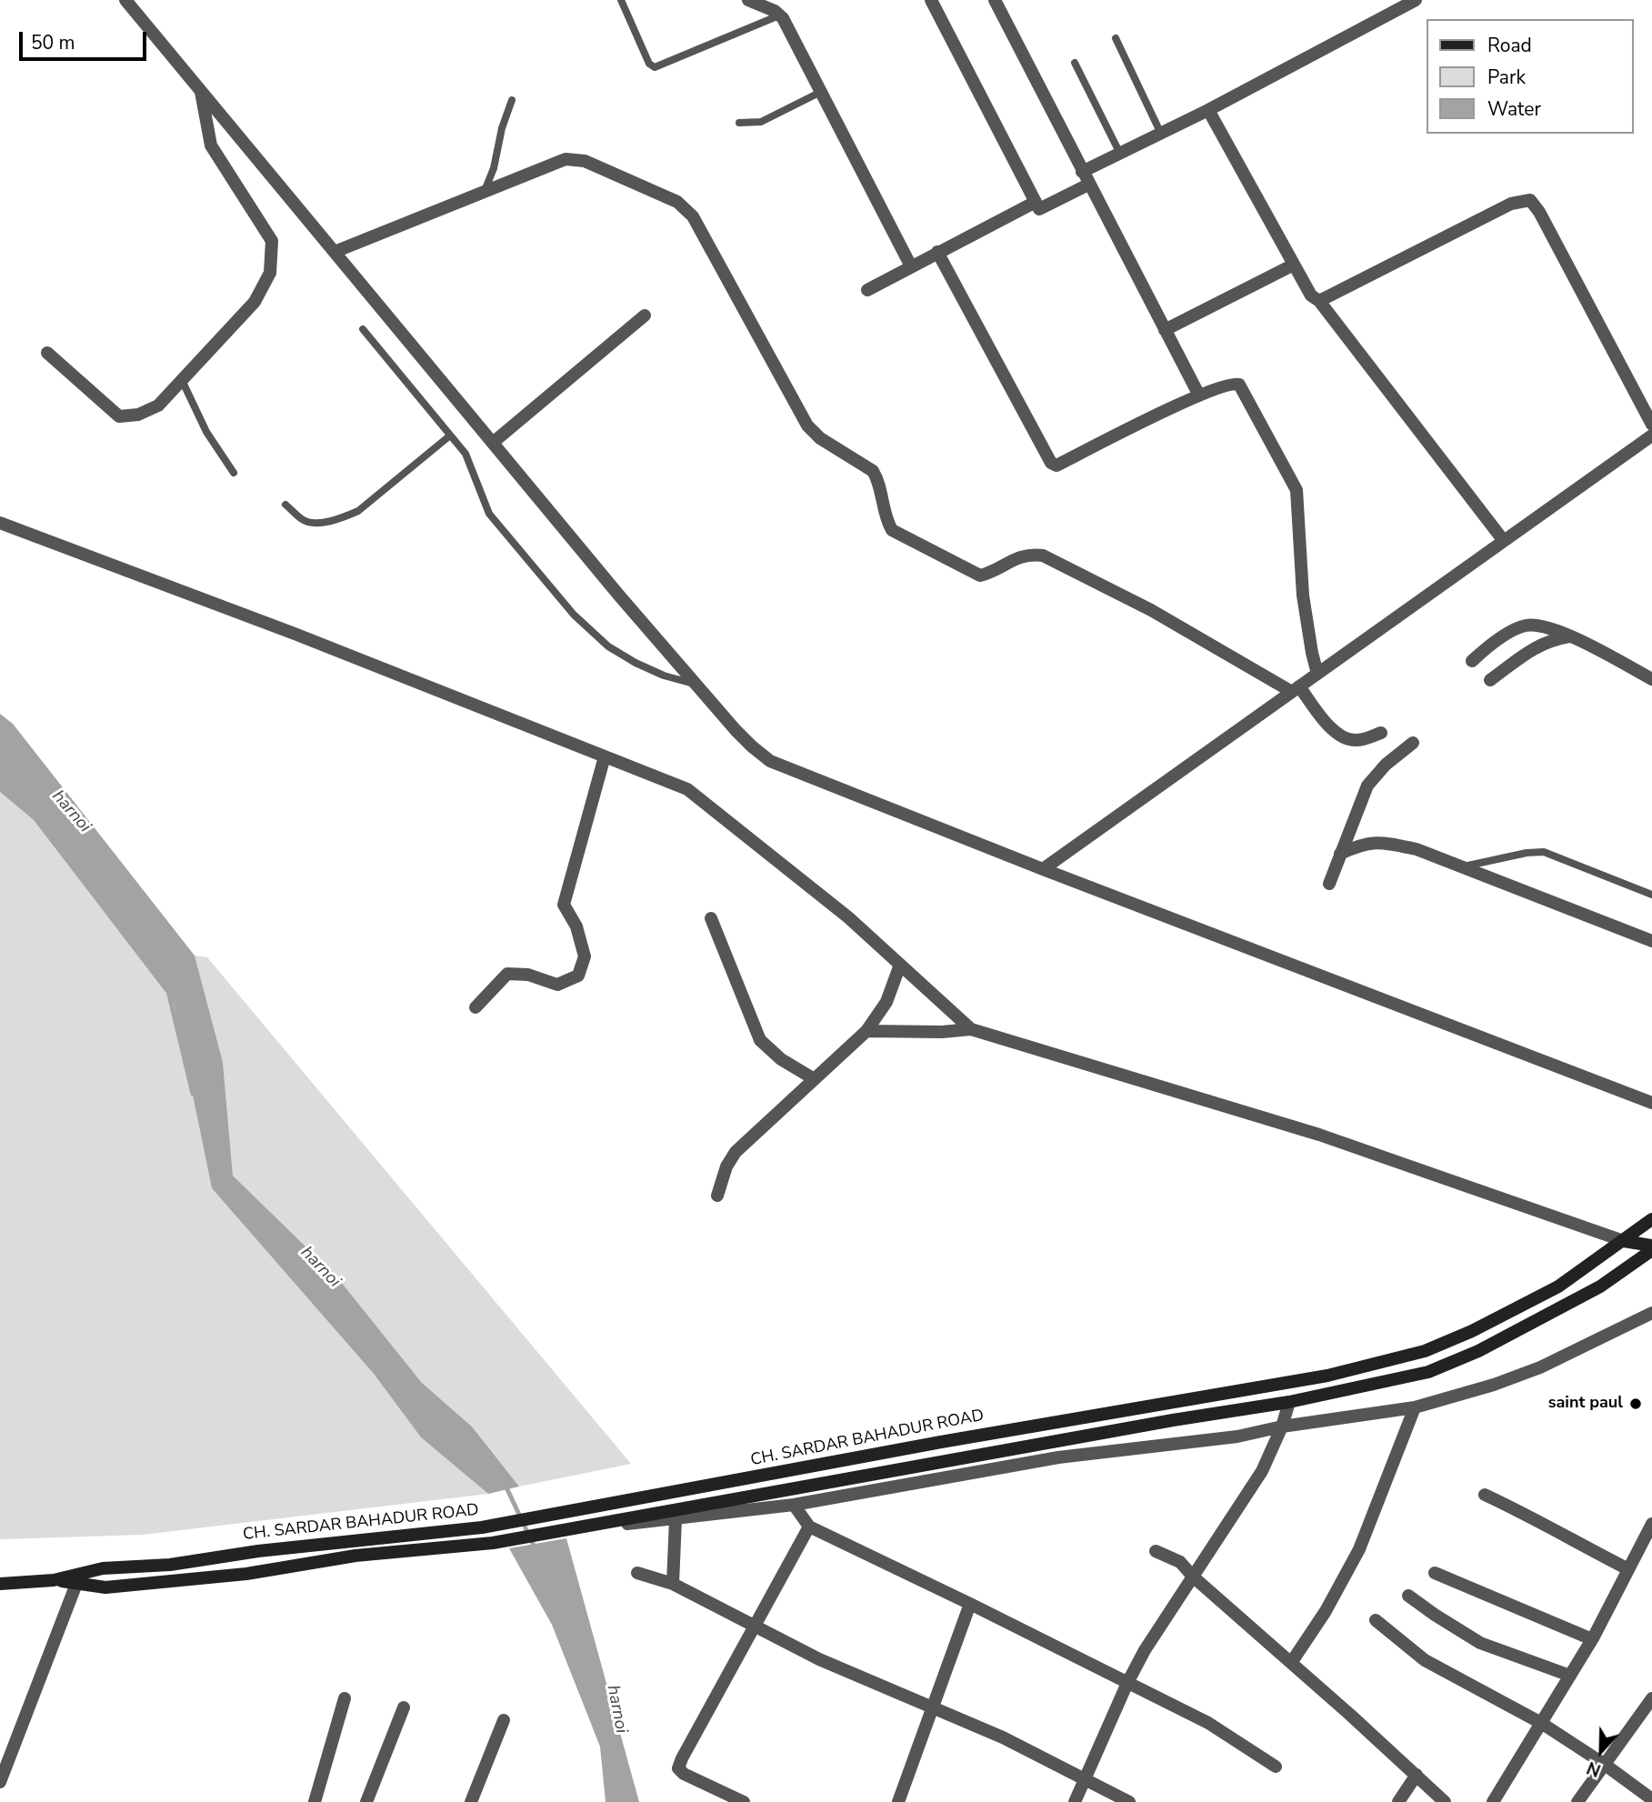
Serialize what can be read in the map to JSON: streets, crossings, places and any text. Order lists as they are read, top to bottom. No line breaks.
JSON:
{"streets":{"main road":["CH. SARDAR BAHADUR ROAD"]},"water":["harnoi"],"places":["saint paul"],"legend":["Road","Park","Water"],"scale_bar":"50 m","north":"bottom"}
